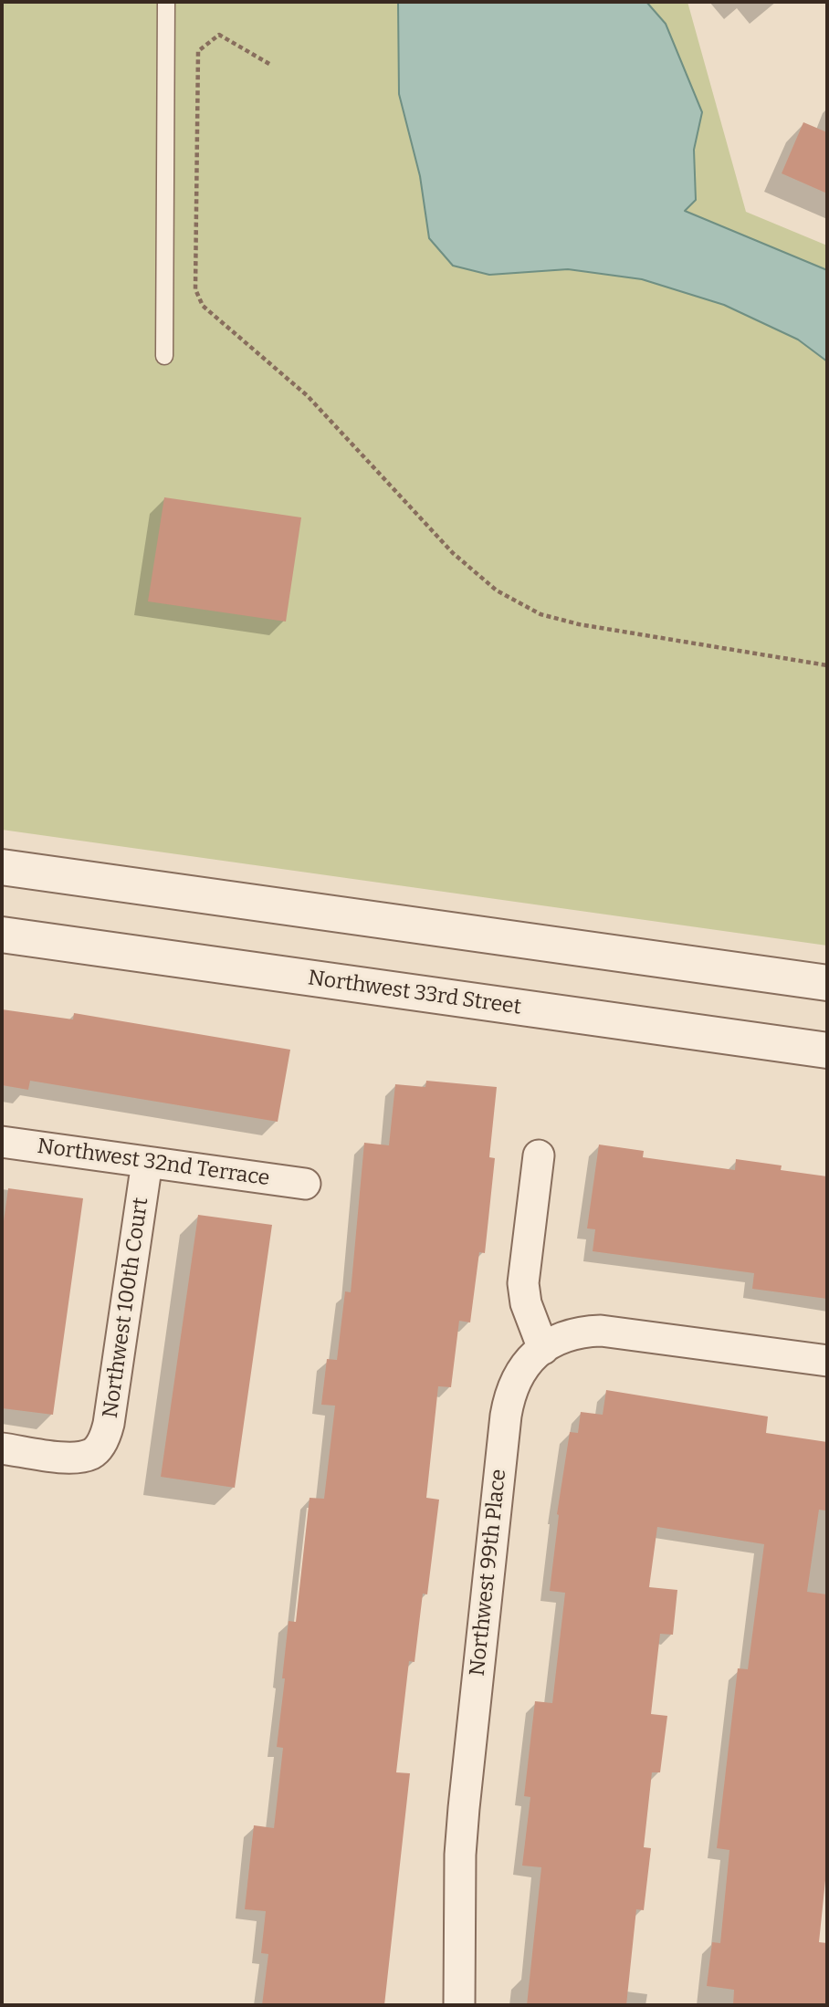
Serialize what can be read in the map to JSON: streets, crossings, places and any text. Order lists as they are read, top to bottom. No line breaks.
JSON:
{"streets":{"street":["Northwest 33rd Street","Northwest 32nd Terrace","Northwest 100th Court","Northwest 99th Place"]},"crossings":[["Northwest 32nd Terrace","Northwest 100th Court"]]}
